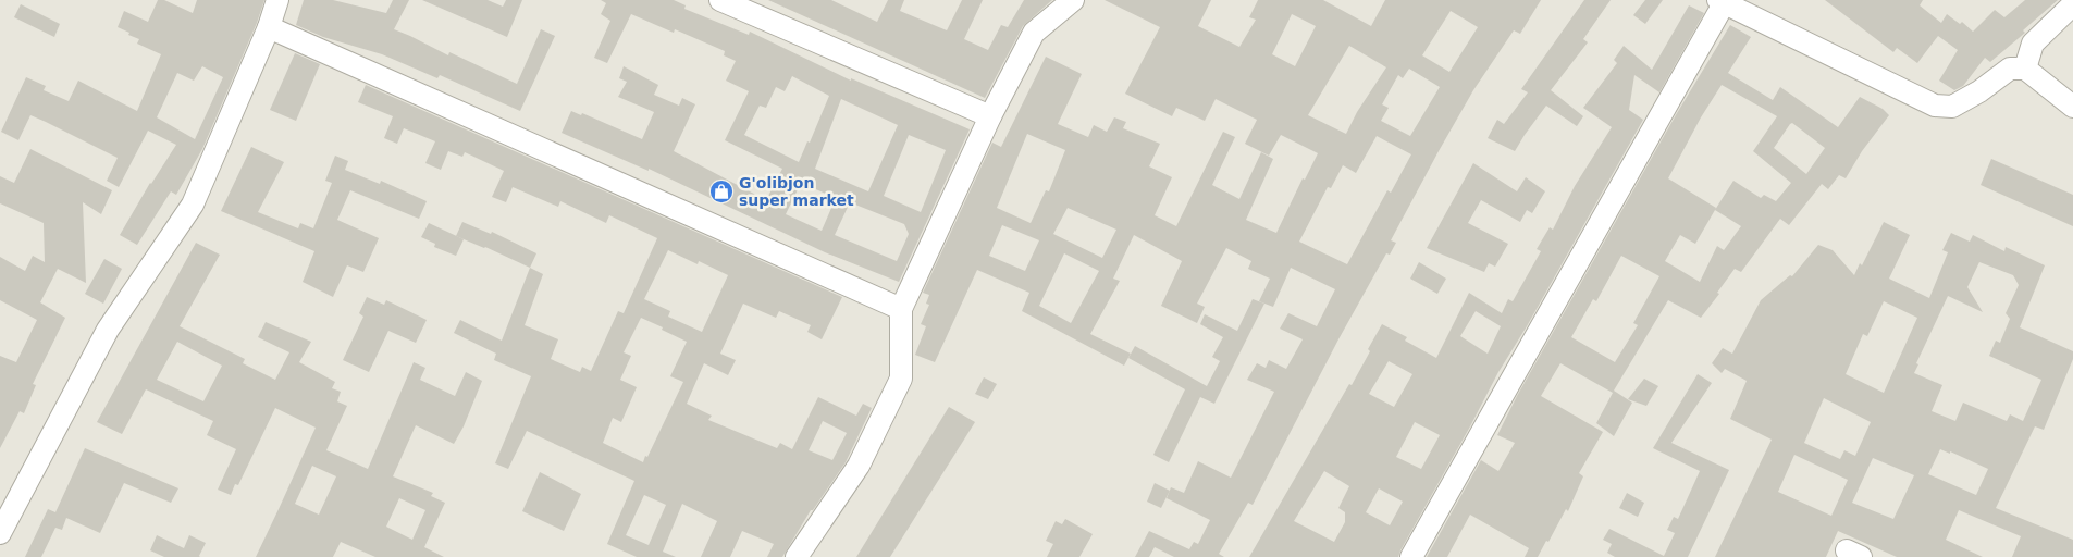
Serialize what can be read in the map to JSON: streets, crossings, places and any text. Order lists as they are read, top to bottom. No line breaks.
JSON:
{"places":{"shop":["G'olibjon super market"]}}
